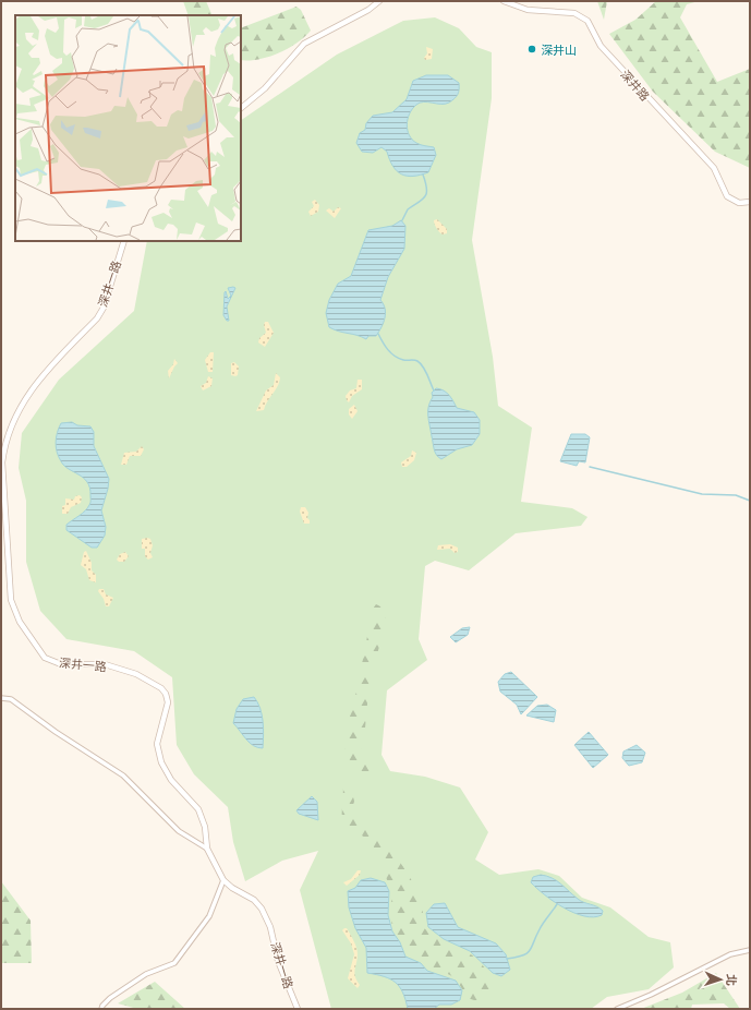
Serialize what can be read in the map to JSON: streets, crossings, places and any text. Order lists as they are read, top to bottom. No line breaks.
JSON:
{"streets":{"street":["深井路","深井一路"]},"places":["深井山"],"north":"right"}
